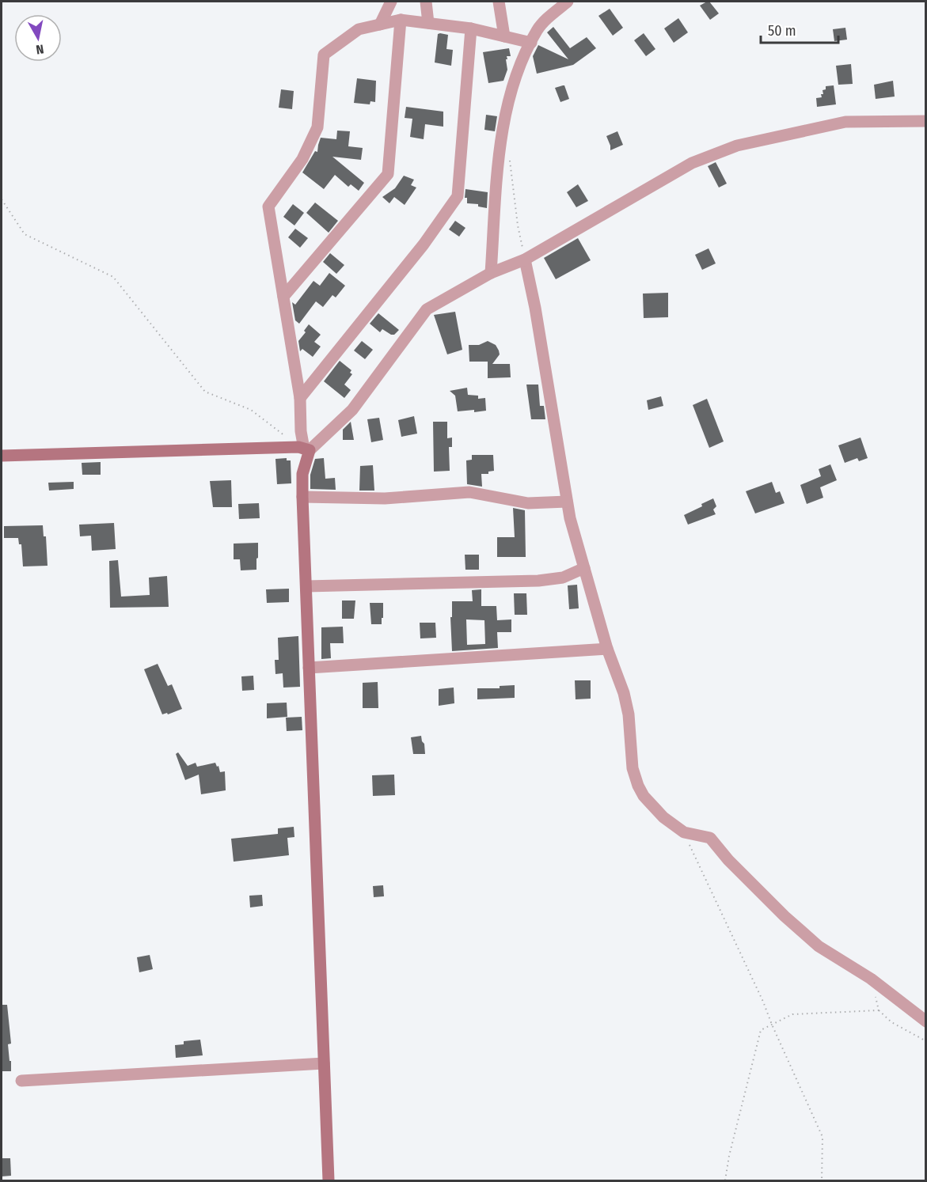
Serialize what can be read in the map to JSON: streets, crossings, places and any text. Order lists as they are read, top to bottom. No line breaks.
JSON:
{"scale_bar":"50 m","north":"bottom"}
